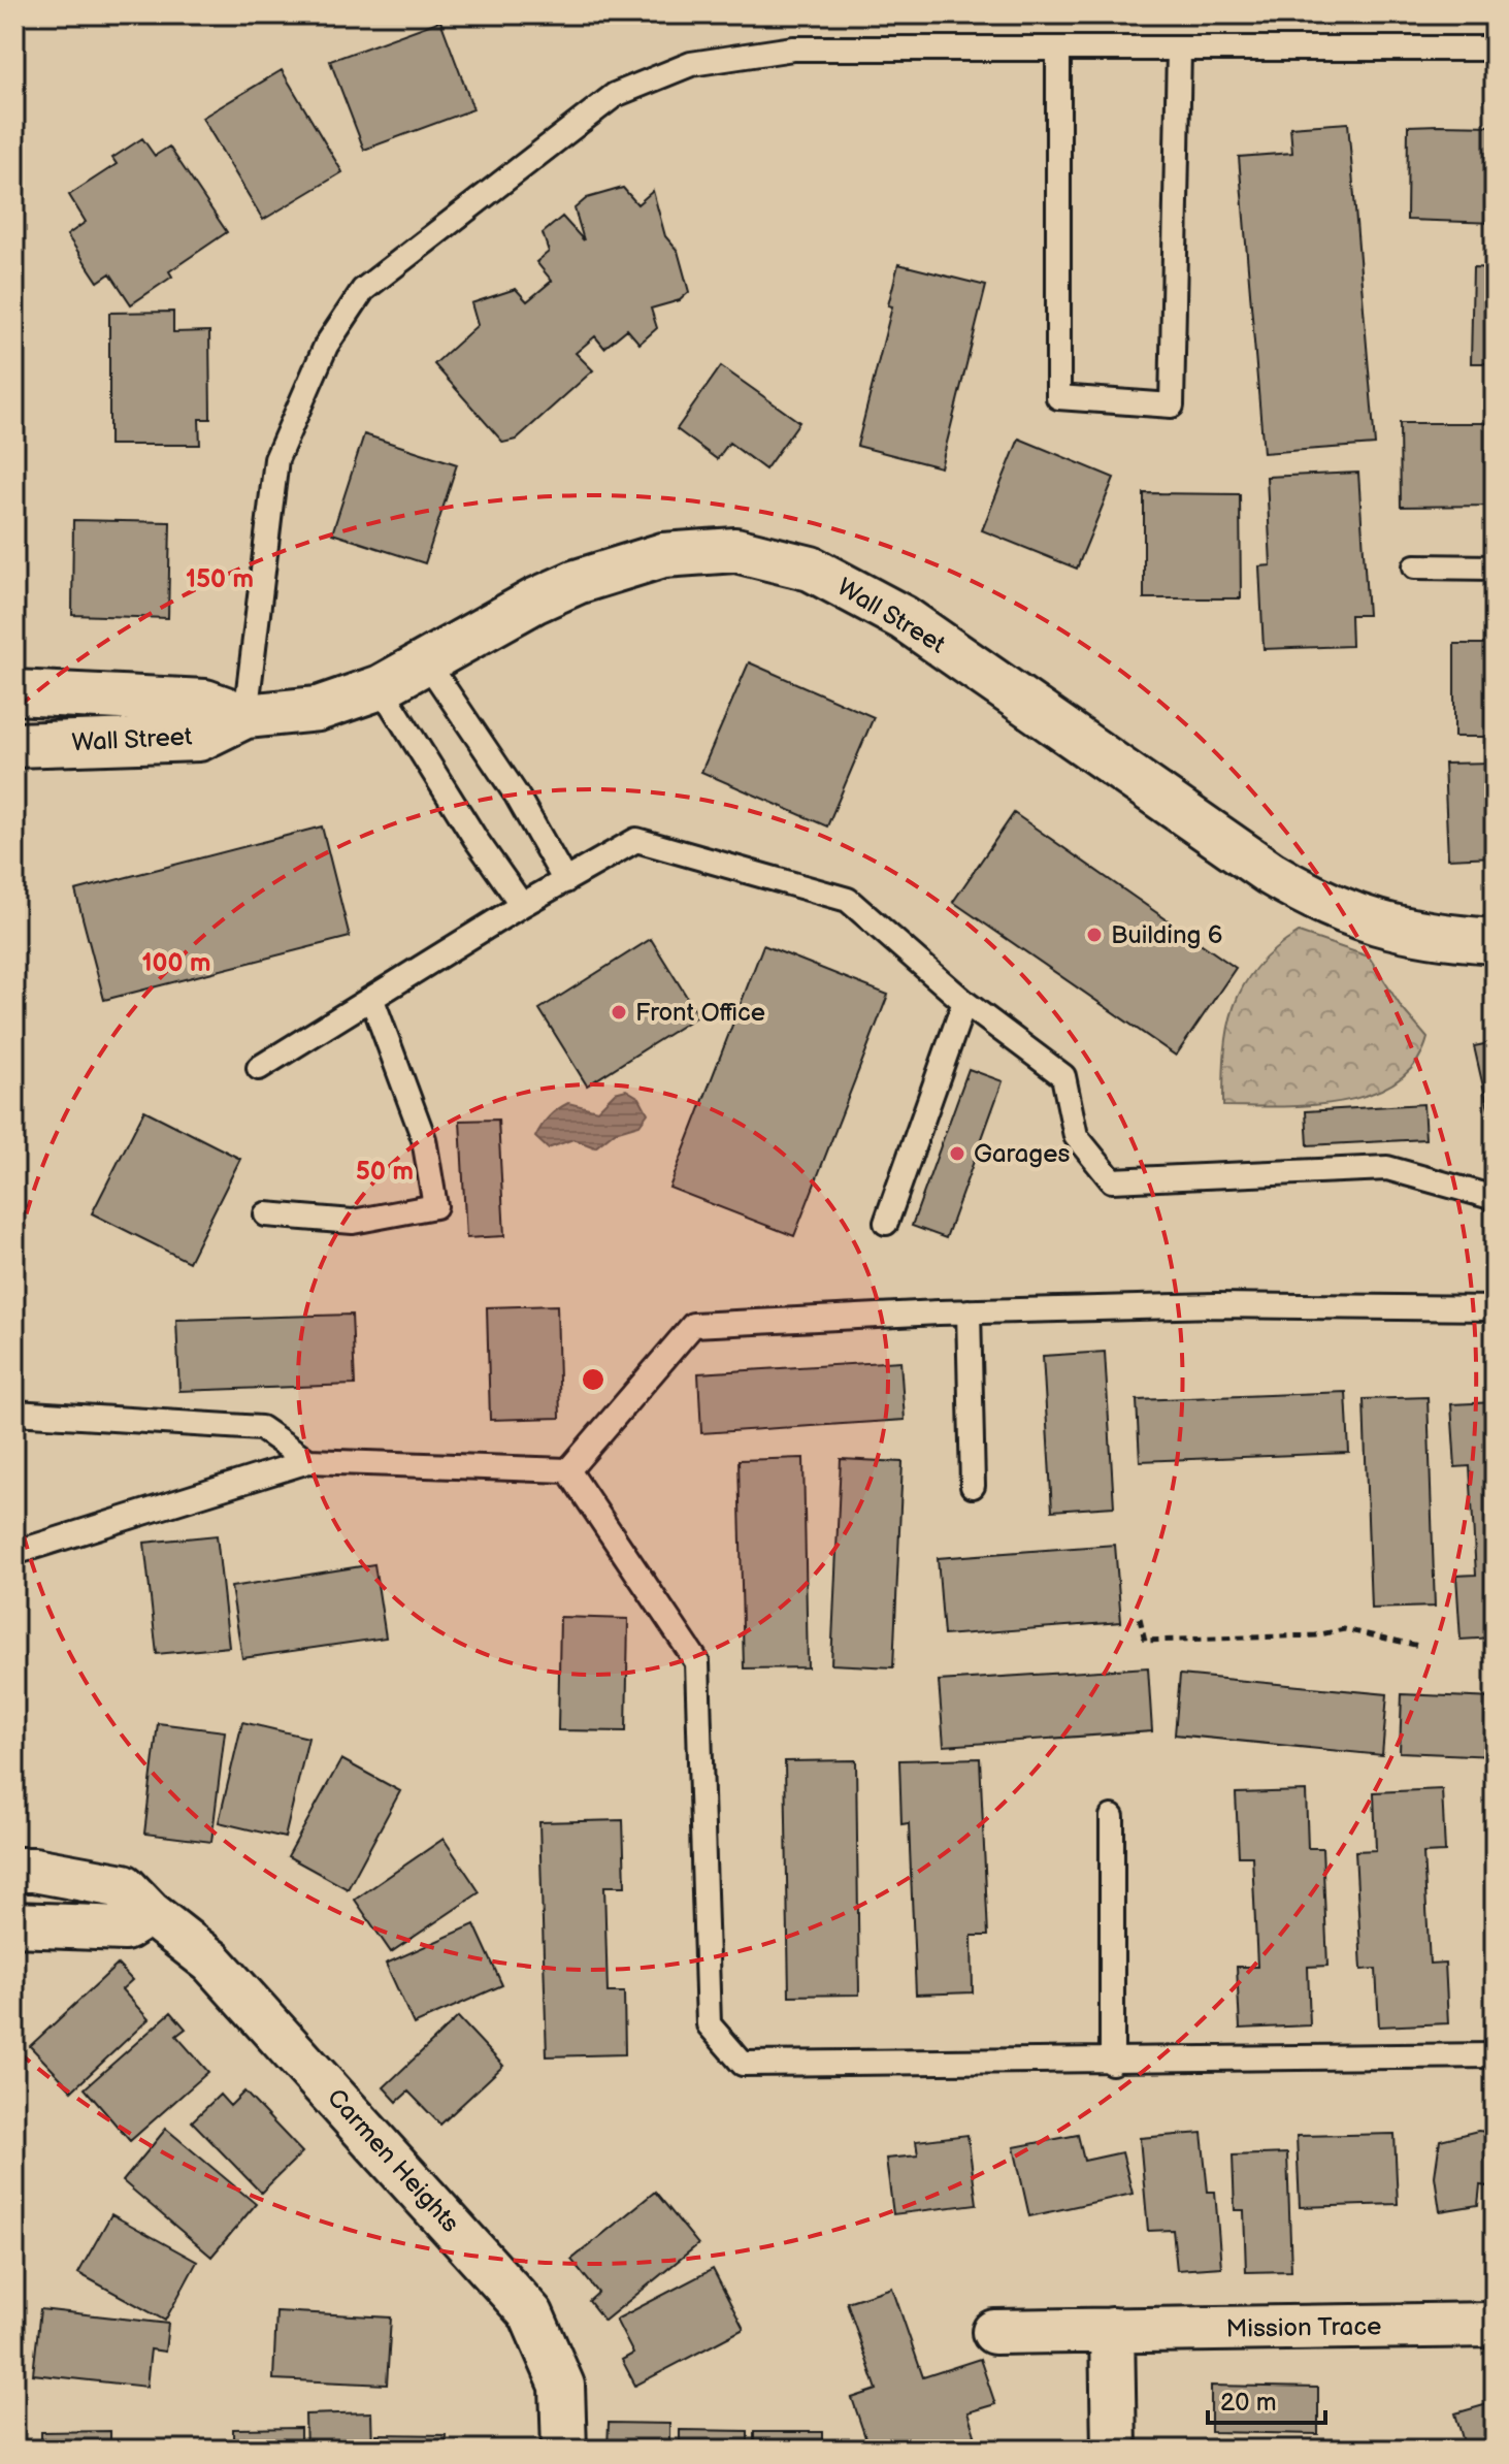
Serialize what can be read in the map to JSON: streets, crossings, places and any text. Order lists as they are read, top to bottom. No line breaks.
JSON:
{"streets":{"street":["Wall Street","Carmen Heights","Mission Trace"]},"places":["Building 6","Front Office","Garages"],"scale_bar":"20 m","rings":["150 m","100 m","50 m"]}
